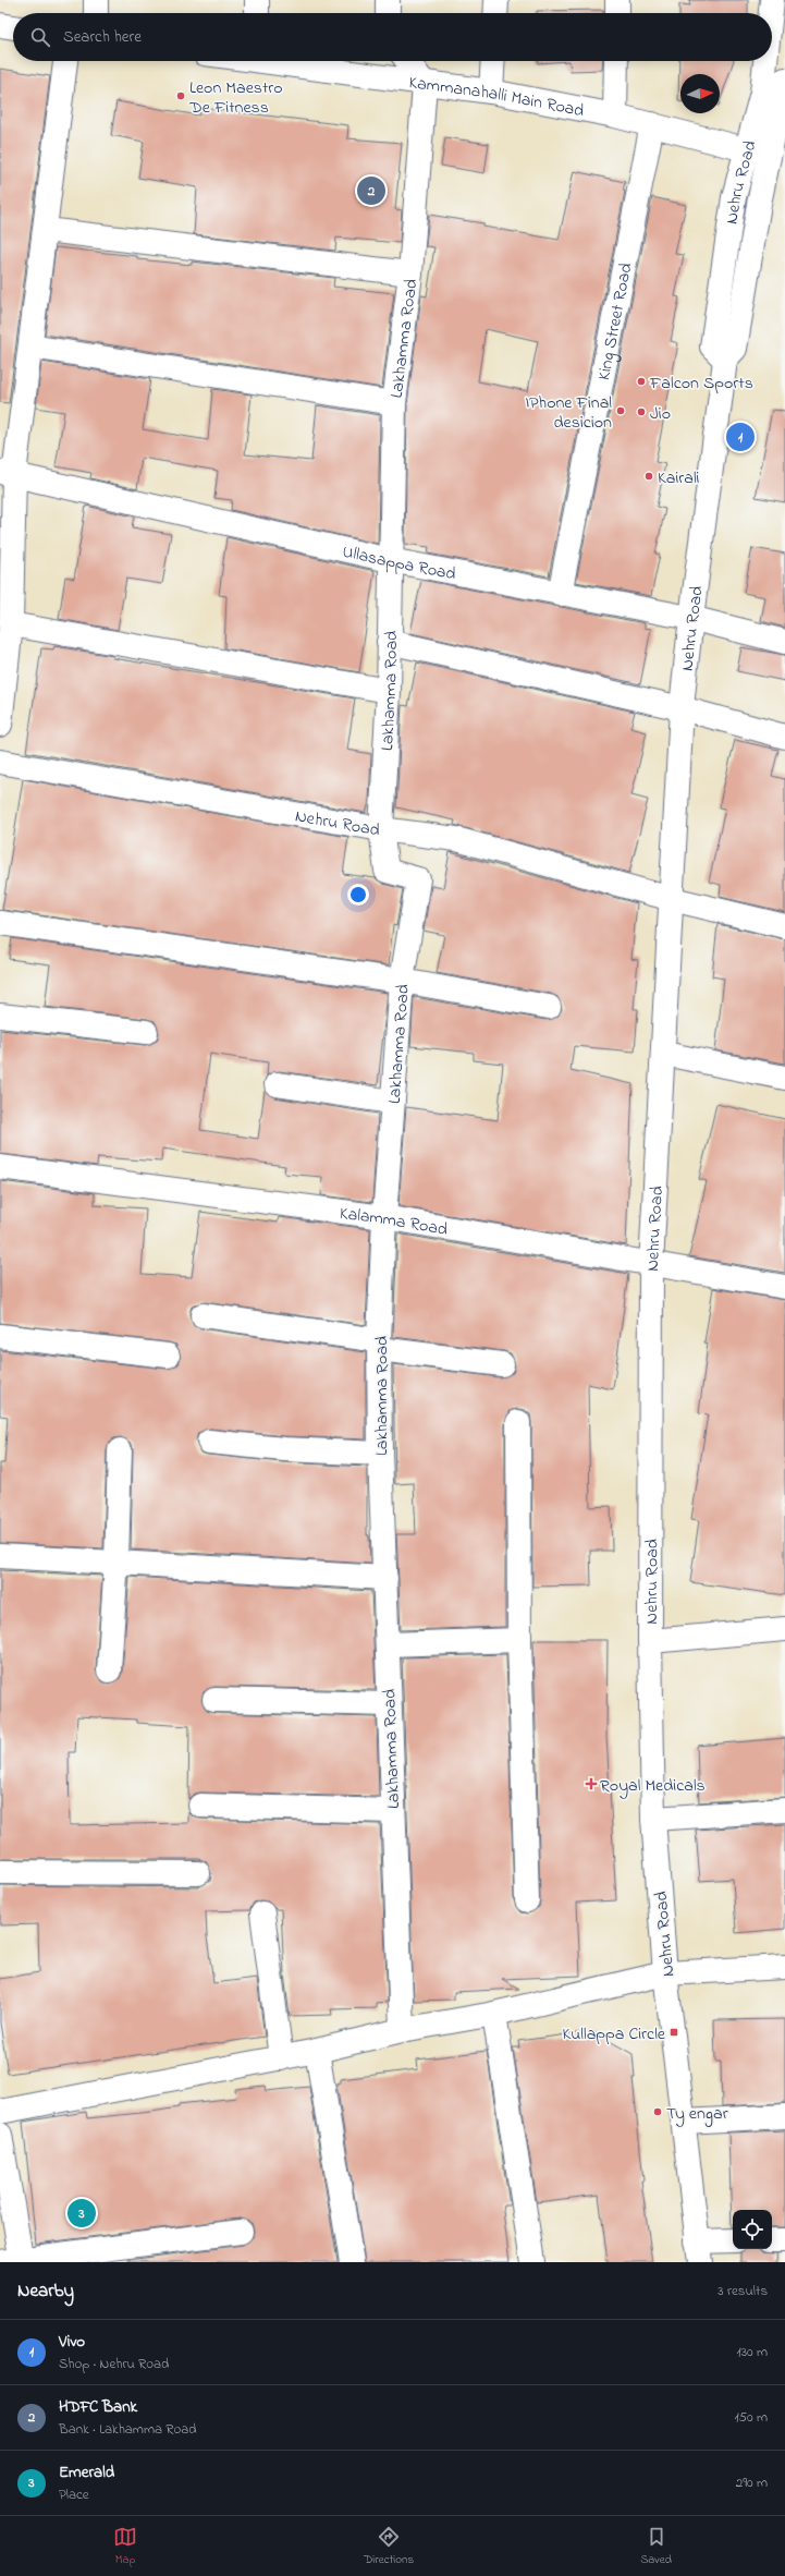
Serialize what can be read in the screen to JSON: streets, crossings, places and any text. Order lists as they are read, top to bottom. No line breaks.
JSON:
{"streets":{"street":["Kammanahalli Main Road","Nehru Road","King Street Road","Lakhamma Road","Ullasappa Road","Kalamma Road"]},"crossings":[["Kammanahalli Main Road","Nehru Road"],["Kammanahalli Main Road","King Street Road"],["Kammanahalli Main Road","Lakhamma Road"],["Nehru Road","Lakhamma Road"],["Nehru Road","Ullasappa Road"],["Nehru Road","Kalamma Road"],["King Street Road","Ullasappa Road"],["Lakhamma Road","Ullasappa Road"],["Lakhamma Road","Kalamma Road"]],"places":{"other":["Leon Maestro De Fitness","Falcon Sports","IPhone Final desicion","Jio","Kairali","Ty engar"],"health":["Royal Medicals"],"transit":["Kullappa Circle"]},"north":"right","page":{"search":"Search here","pins":["2","1","3"],"heading":["Nearby","3 results"],"list":[{"mark":"1","name":"Vivo","note":"Shop · Nehru Road","value":"130 m"},{"mark":"2","name":"HDFC Bank","note":"Bank · Lakhamma Road","value":"150 m"},{"mark":"3","name":"Emerald","note":"Place","value":"290 m"}],"nav":["Map","Directions","Saved"]}}
